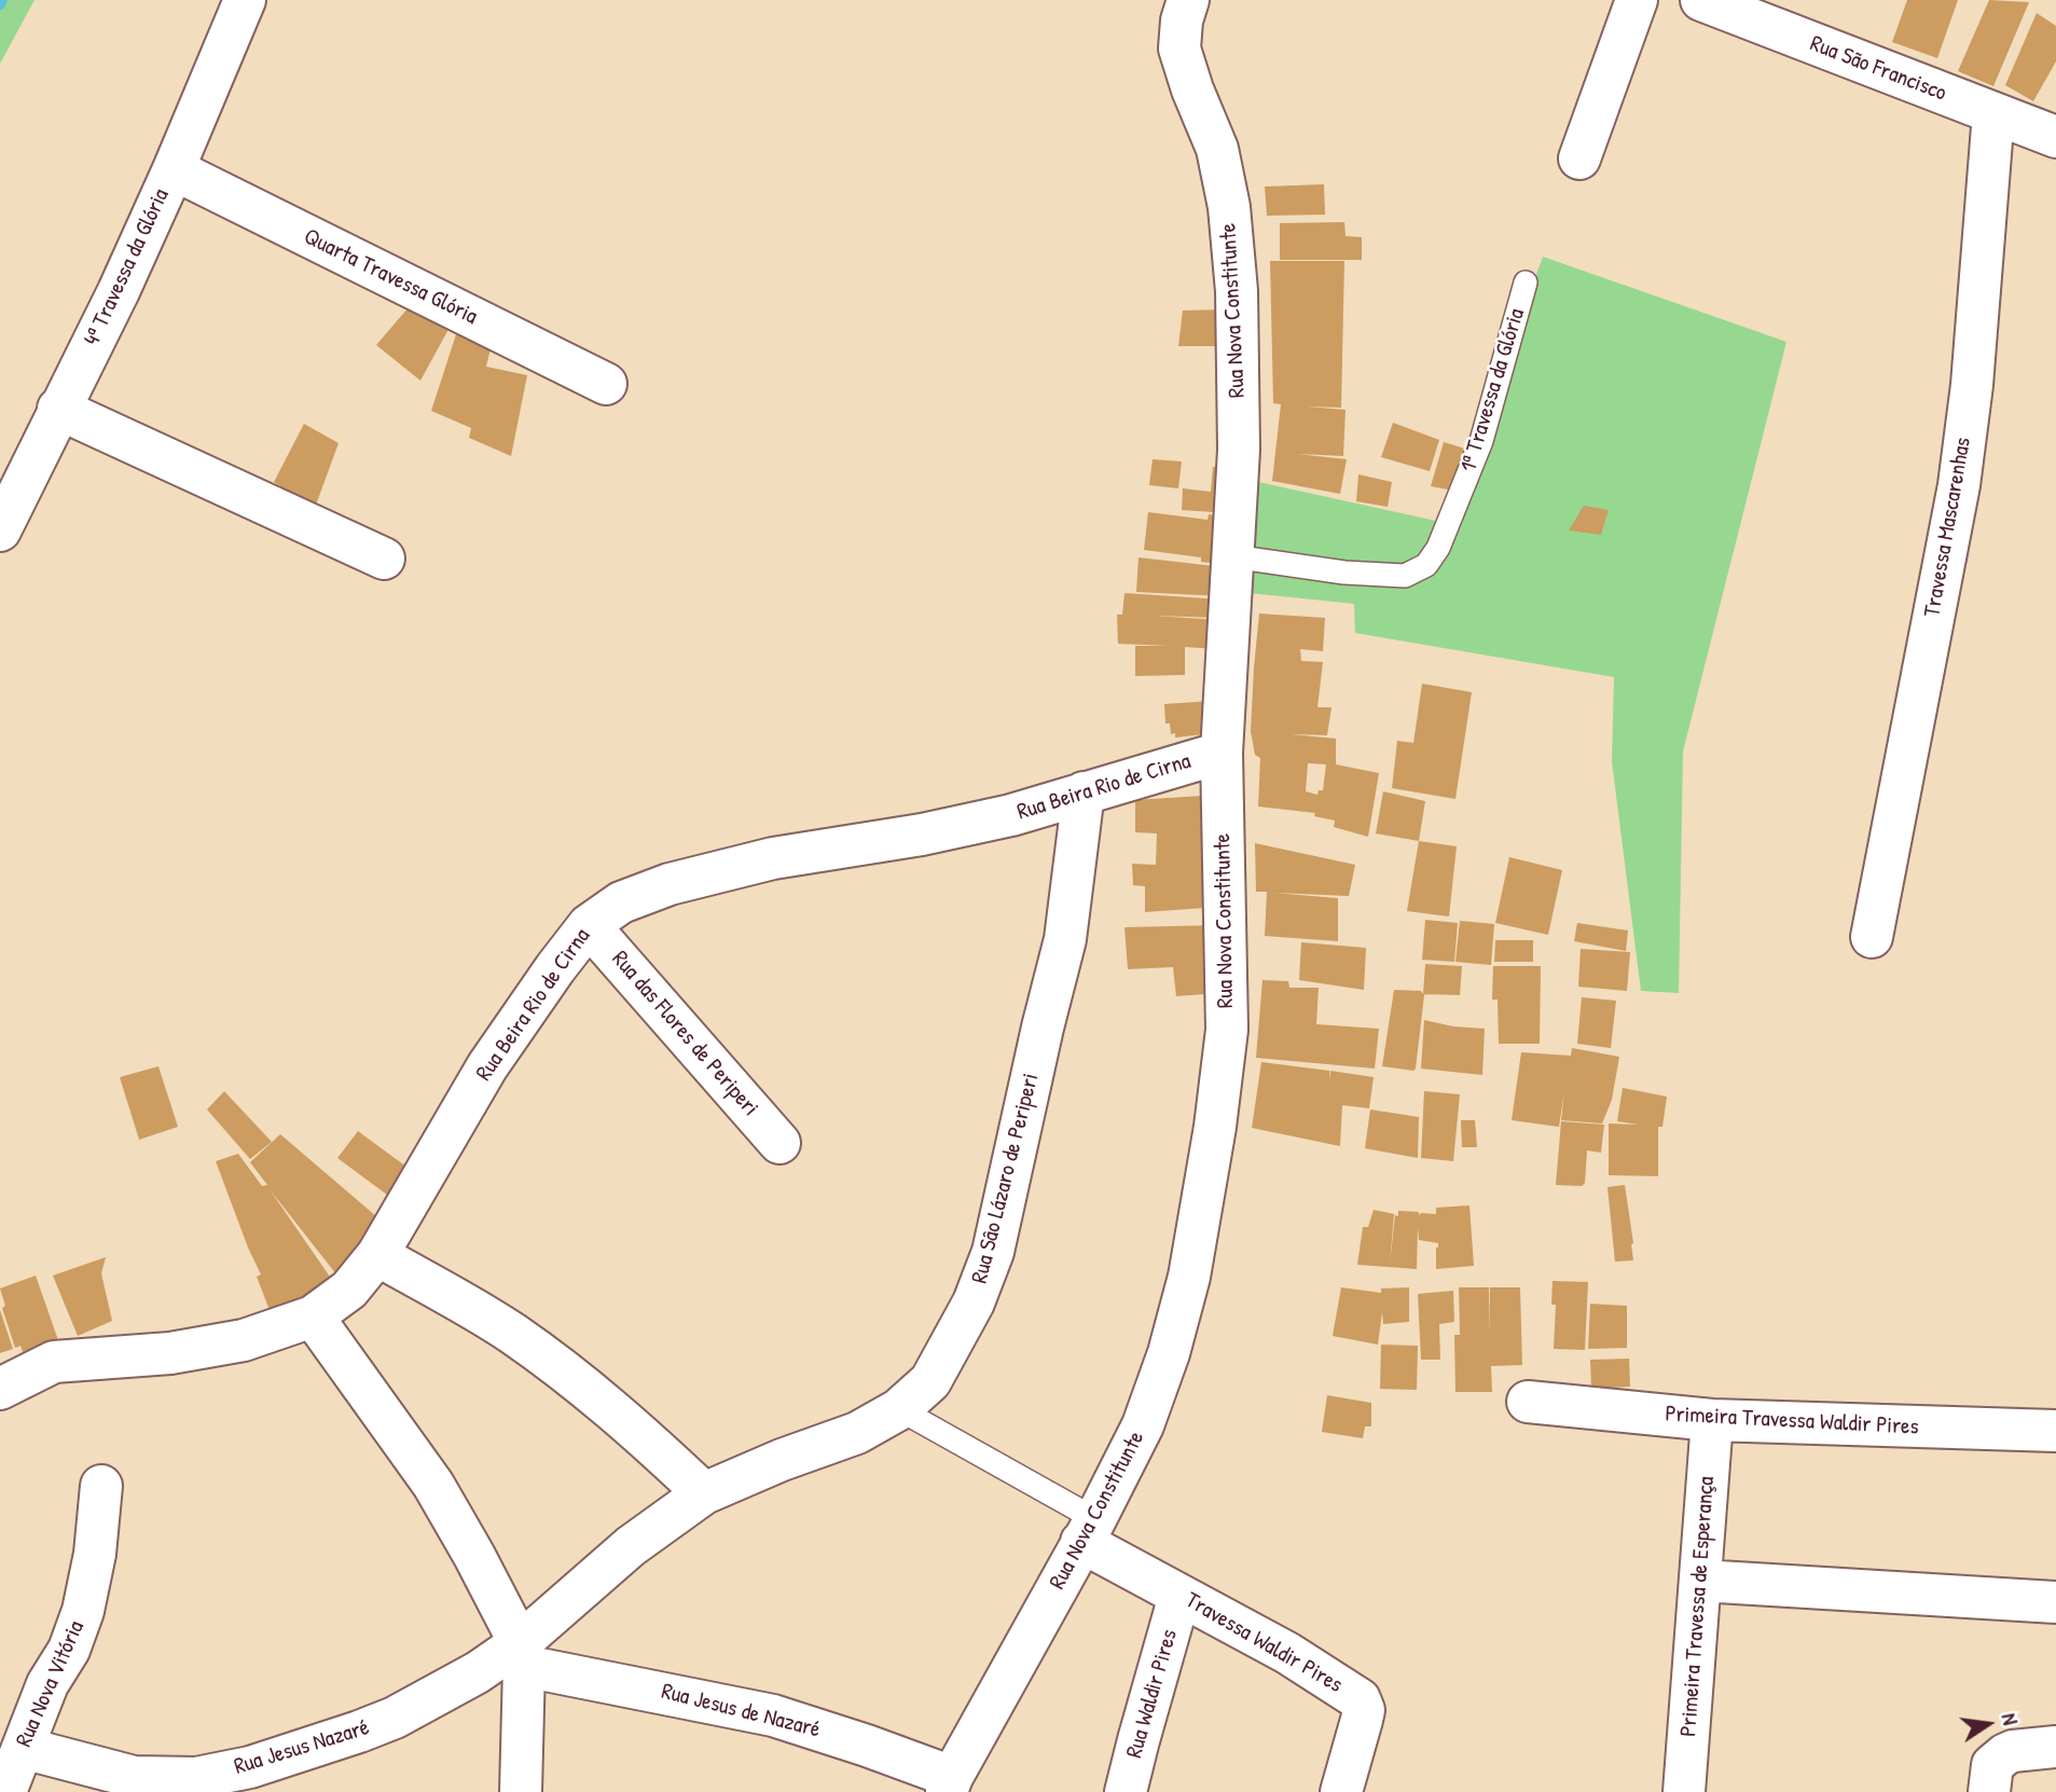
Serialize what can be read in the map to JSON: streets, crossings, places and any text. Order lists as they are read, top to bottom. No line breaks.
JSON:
{"streets":{"street":["Rua São Francisco","4ª Travessa da Glória","Quarta Travessa Glória","Rua Nova Constitunte","Travessa Mascarenhas","Rua Beira Rio de Cirna","Rua das Flores de Periperi","Rua Sâo Lázaro de Periperi","Primeira Travessa Waldir Pires","Primeira Travessa de Esperança","Travessa Waldir Pires","Rua Nova Vitória","Rua Waldir Pires","Rua Jesus de Nazaré","Rua Jesus Nazaré"],"lane":["1ª Travessa da Glória"]},"crossings":[["Rua São Francisco","Travessa Mascarenhas"],["4ª Travessa da Glória","Quarta Travessa Glória"],["Rua Nova Constitunte","1ª Travessa da Glória"],["Rua Nova Constitunte","Rua Beira Rio de Cirna"],["Rua Nova Constitunte","Travessa Waldir Pires"],["Rua Nova Constitunte","Rua Jesus de Nazaré"],["Rua Beira Rio de Cirna","Rua das Flores de Periperi"],["Rua Beira Rio de Cirna","Rua Sâo Lázaro de Periperi"],["Rua Sâo Lázaro de Periperi","Rua Jesus de Nazaré"],["Rua Sâo Lázaro de Periperi","Rua Jesus Nazaré"],["Primeira Travessa Waldir Pires","Primeira Travessa de Esperança"],["Travessa Waldir Pires","Rua Waldir Pires"],["Rua Nova Vitória","Rua Jesus Nazaré"],["Rua Jesus de Nazaré","Rua Jesus Nazaré"]],"north":"right"}
